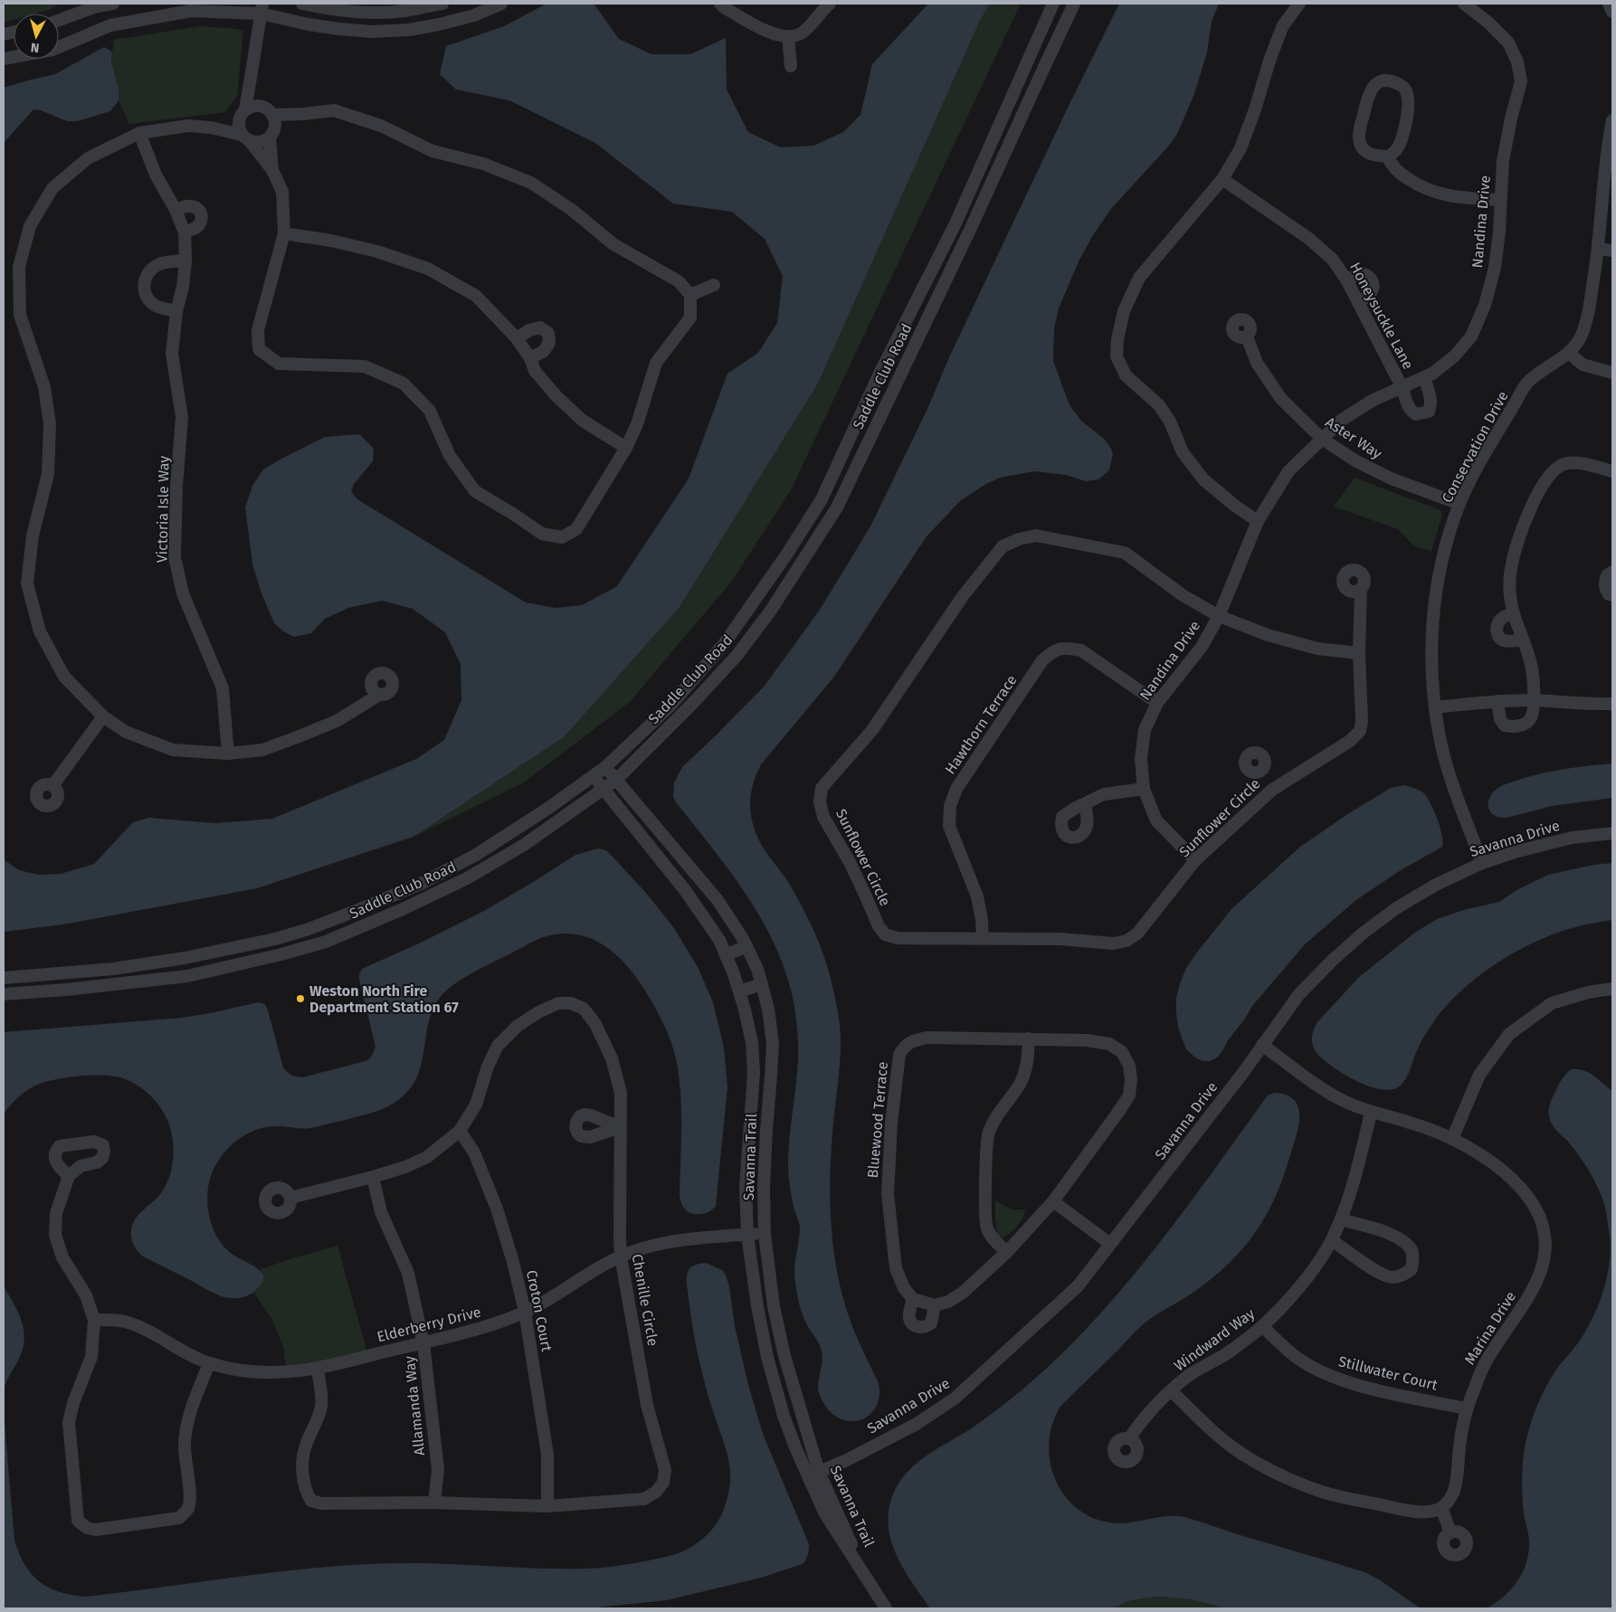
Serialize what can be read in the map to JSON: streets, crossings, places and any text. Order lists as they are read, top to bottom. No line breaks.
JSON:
{"streets":{"street":["Nandina Drive","Honeysuckle Lane","Saddle Club Road","Aster Way","Conservation Drive","Victoria Isle Way","Hawthorn Terrace","Sunflower Circle","Savanna Drive","Bluewood Terrace","Savanna Trail","Chenille Circle","Croton Court","Elderberry Drive","Marina Drive","Windward Way","Stillwater Court","Allamanda Way"]},"crossings":[["Nandina Drive","Honeysuckle Lane"],["Nandina Drive","Aster Way"],["Nandina Drive","Hawthorn Terrace"],["Nandina Drive","Sunflower Circle"],["Saddle Club Road","Savanna Trail"],["Aster Way","Conservation Drive"],["Conservation Drive","Savanna Drive"],["Hawthorn Terrace","Sunflower Circle"],["Savanna Drive","Savanna Trail"],["Savanna Drive","Marina Drive"],["Savanna Trail","Elderberry Drive"],["Chenille Circle","Croton Court"],["Chenille Circle","Elderberry Drive"],["Chenille Circle","Allamanda Way"],["Croton Court","Elderberry Drive"],["Elderberry Drive","Allamanda Way"],["Marina Drive","Windward Way"],["Marina Drive","Stillwater Court"],["Windward Way","Stillwater Court"]],"places":["Weston North Fire Department Station 67"],"north":"bottom"}
